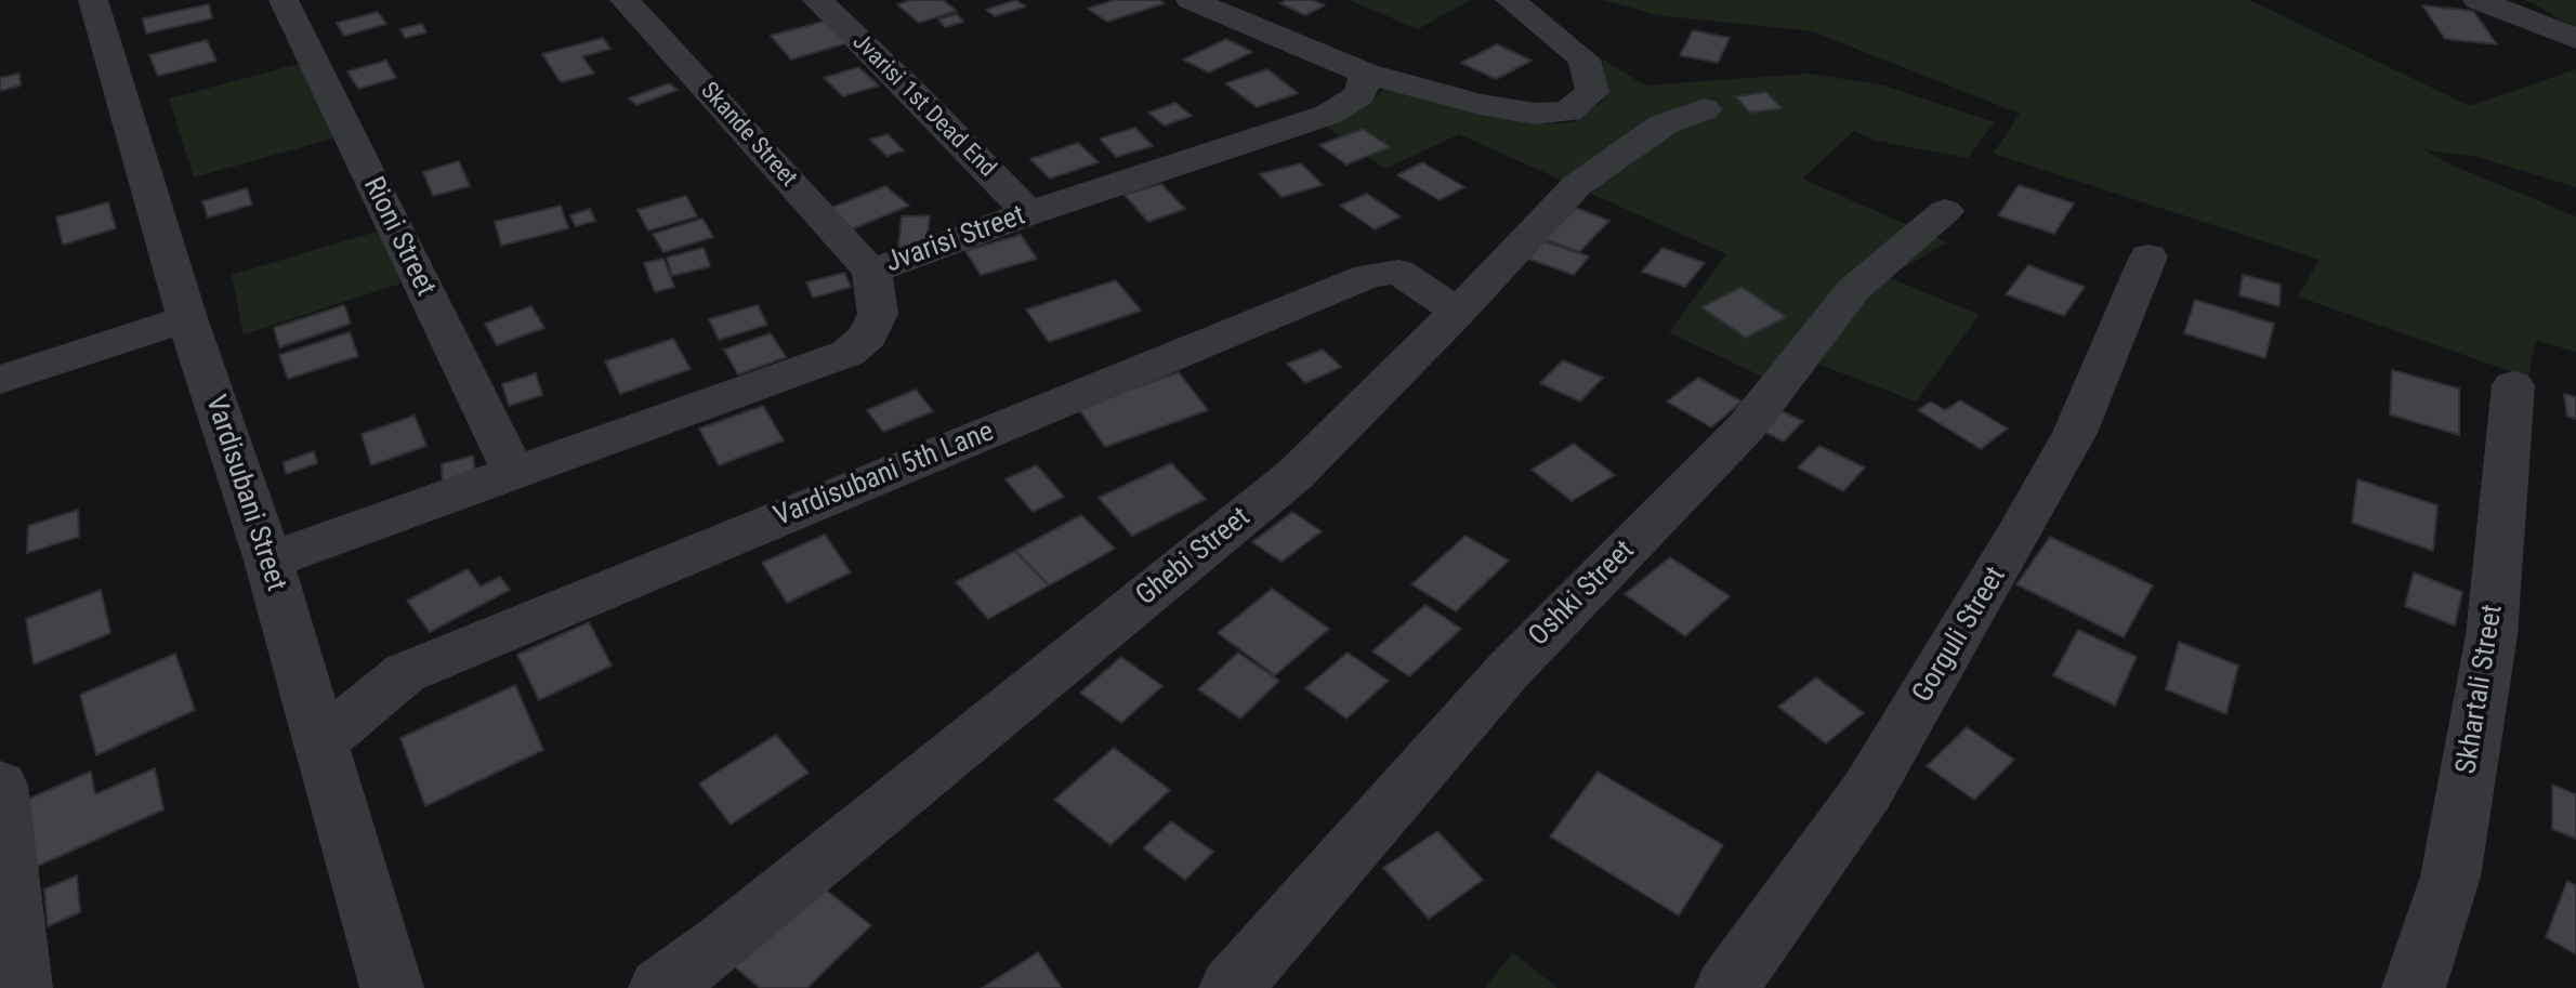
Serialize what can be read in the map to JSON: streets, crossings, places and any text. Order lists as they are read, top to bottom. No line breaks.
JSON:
{"streets":{"street":["Jvarisi 1st Dead End","Skande Street","Rioni Street","Jvarisi Street","Vardisubani 5th Lane","Vardisubani Street","Ghebi Street","Oshki Street","Gorguli Street","Skhartali Street"]},"crossings":[["Jvarisi 1st Dead End","Jvarisi Street"],["Skande Street","Jvarisi Street"],["Rioni Street","Jvarisi Street"],["Jvarisi Street","Vardisubani Street"],["Vardisubani 5th Lane","Vardisubani Street"],["Vardisubani 5th Lane","Ghebi Street"]]}
